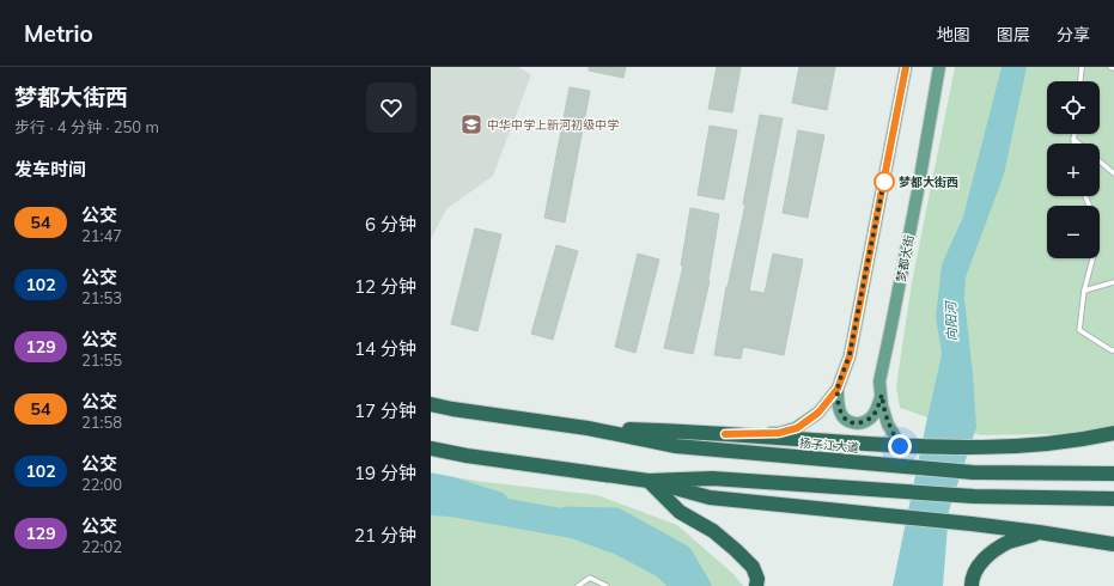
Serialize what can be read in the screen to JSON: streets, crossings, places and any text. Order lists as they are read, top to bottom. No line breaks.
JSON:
{"streets":{"highway":["扬子江大道"],"main road":["梦都大街"]},"water":["向阳河"],"places":{"school or university":["中华中学上新河初级中学"],"other":["梦都大街西"]},"lines":["bus line 54"],"page":{"header":"Metrio","nav":["地图","图层","分享"],"heading":[["梦都大街西","步行 · 4 分钟 · 250 m"],"发车时间"],"map_buttons":["+","−"],"list":[{"mark":"54","name":"公交","note":"21:47","value":"6 分钟"},{"mark":"102","name":"公交","note":"21:53","value":"12 分钟"},{"mark":"129","name":"公交","note":"21:55","value":"14 分钟"},{"mark":"54","name":"公交","note":"21:58","value":"17 分钟"},{"mark":"102","name":"公交","note":"22:00","value":"19 分钟"},{"mark":"129","name":"公交","note":"22:02","value":"21 分钟"}]}}
